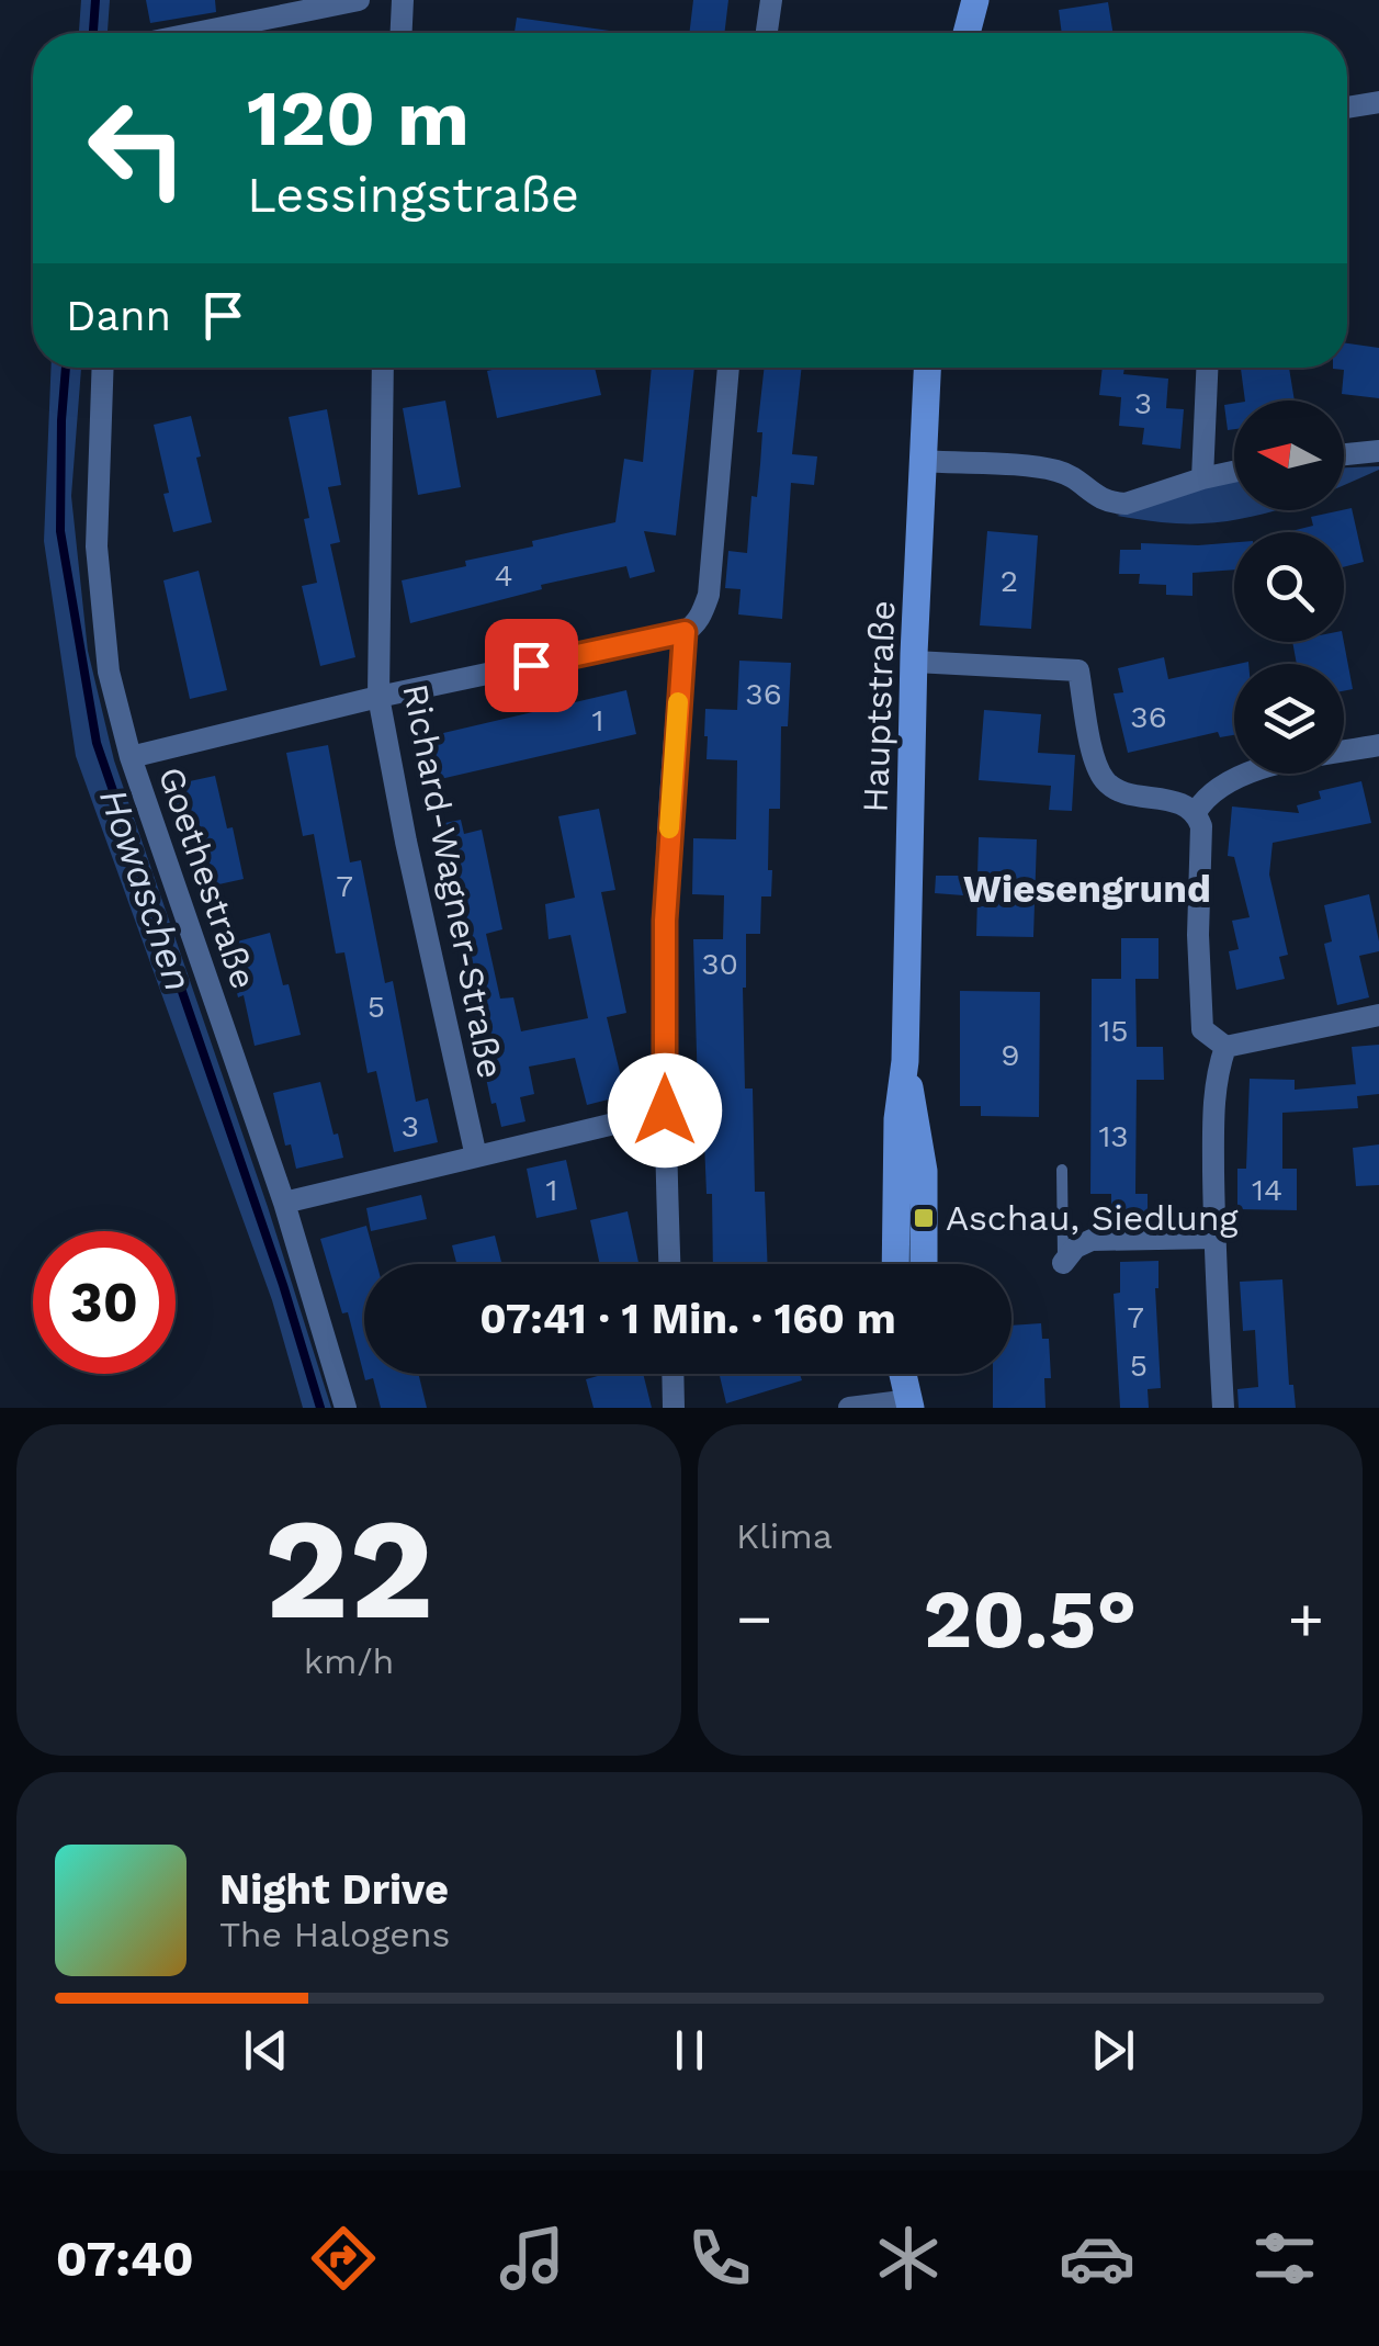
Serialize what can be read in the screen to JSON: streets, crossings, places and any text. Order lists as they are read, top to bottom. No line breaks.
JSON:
{"streets":{"main road":["Hauptstraße"],"street":["Goethestraße","Richard-Wagner-Straße"]},"districts":["Wiesengrund"],"water":["Howaschen"],"places":{"transit":["Aschau, Siedlung"]},"house_numbers":["3","4","2","36","36","1","7","30","5","15","9","3","13","1","14","7","5"],"north":"left","page":{"turn":["120 m","Lessingstraße"],"then":"Dann","limit":"30","trip":"07:41 · 1 Min. · 160 m","tile":[["22","km/h"],"Klima"],"heat":["−","20.5°","+"],"song":["Night Drive","The Halogens"],"tabs":"07:40"}}
